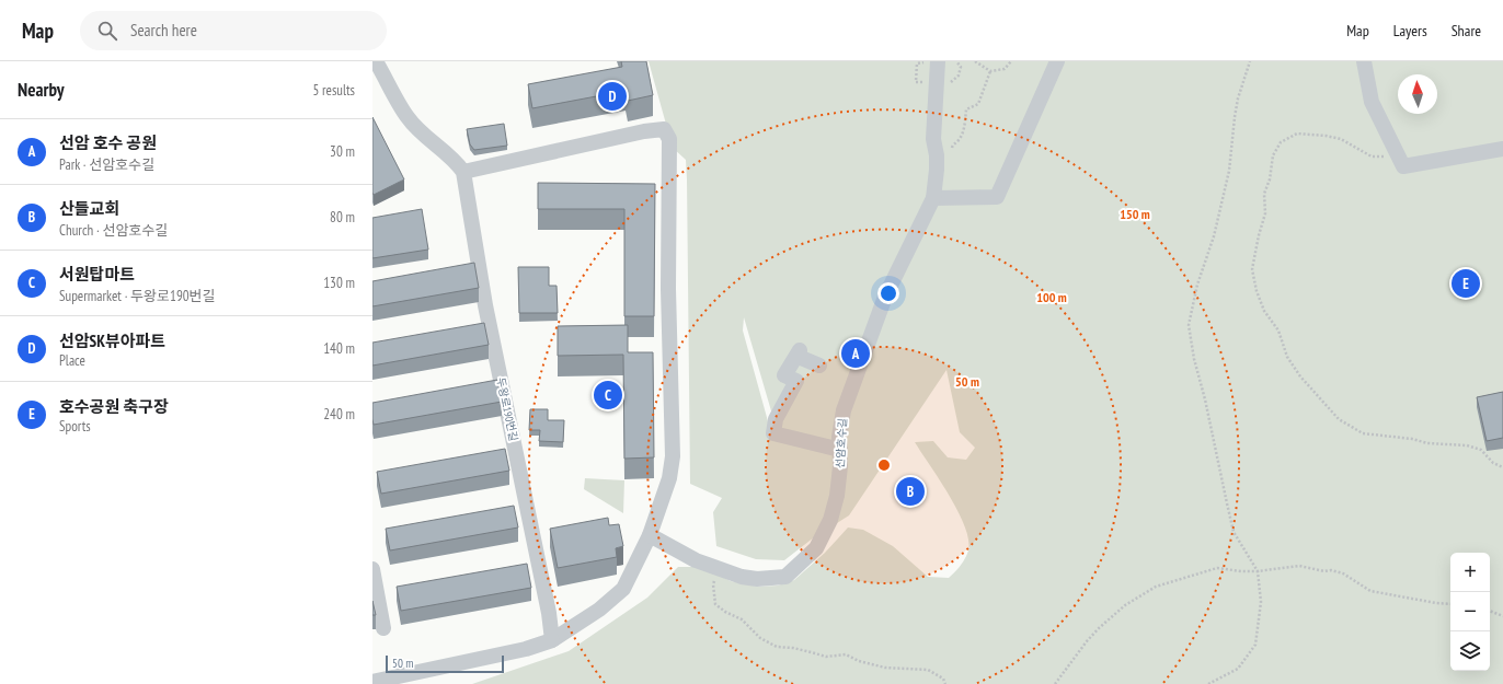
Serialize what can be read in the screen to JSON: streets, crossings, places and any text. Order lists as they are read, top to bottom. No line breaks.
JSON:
{"streets":{"street":["두왕로190번길","선암호수길"]},"scale_bar":"50 m","north":"top","page":{"header":"Map","search":"Search here","nav":["Map","Layers","Share"],"heading":["Nearby","5 results"],"pins":["D","E","A","C","B"],"list":[{"mark":"A","name":"선암 호수 공원","note":"Park · 선암호수길","value":"30 m"},{"mark":"B","name":"산들교회","note":"Church · 선암호수길","value":"80 m"},{"mark":"C","name":"서원탑마트","note":"Supermarket · 두왕로190번길","value":"130 m"},{"mark":"D","name":"선암SK뷰아파트","note":"Place","value":"140 m"},{"mark":"E","name":"호수공원 축구장","note":"Sports","value":"240 m"}],"map_buttons":["+","−"],"scale":"50 m"},"rings":["150 m","100 m","50 m"]}
